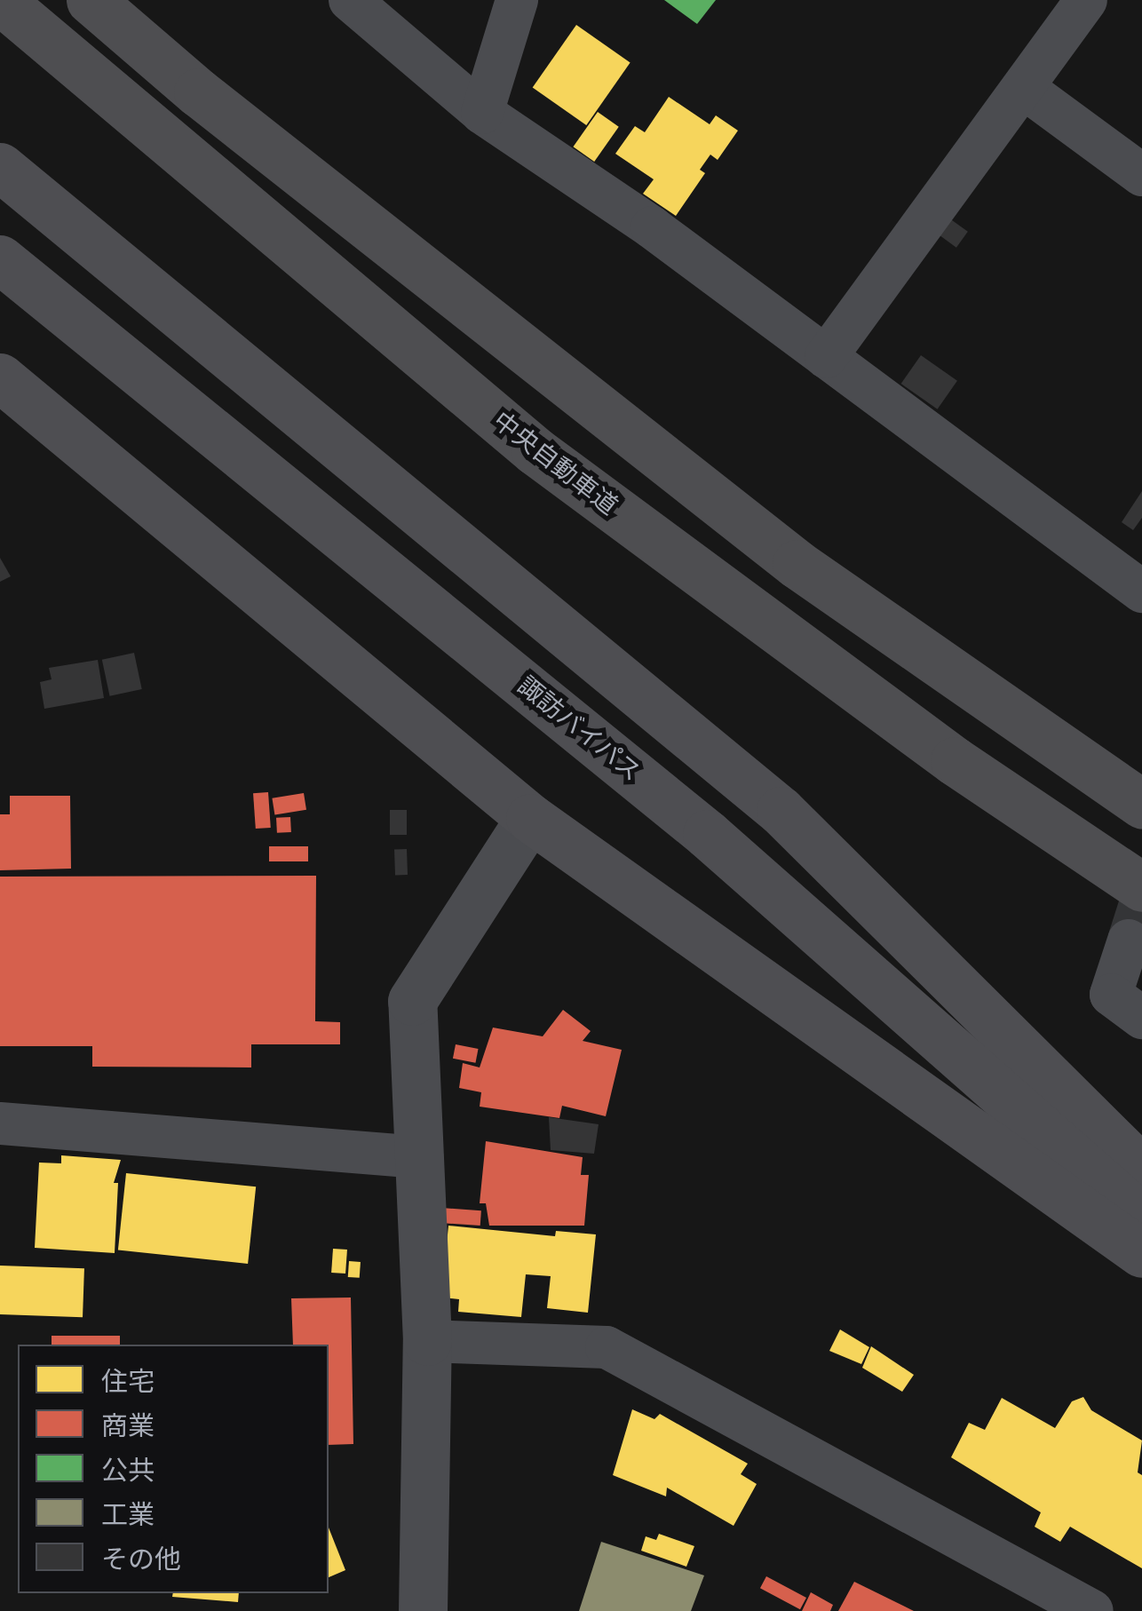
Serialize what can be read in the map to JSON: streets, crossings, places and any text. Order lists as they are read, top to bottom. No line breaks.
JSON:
{"streets":{"highway":["中央自動車道","諏訪バイパス"]},"legend":["住宅","商業","公共","工業","その他"]}
